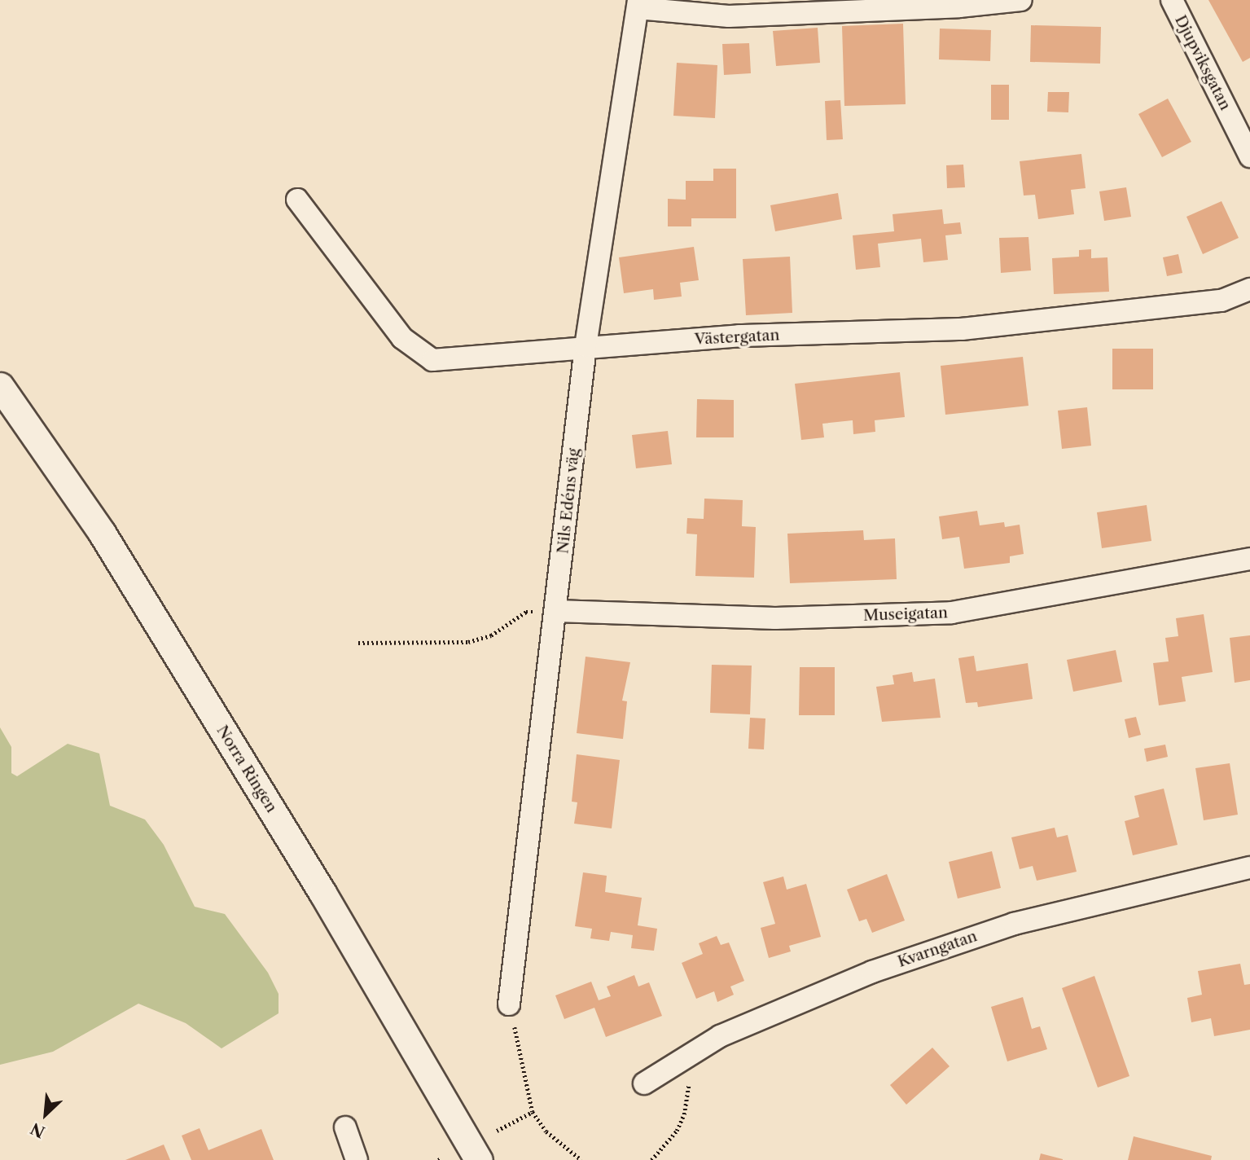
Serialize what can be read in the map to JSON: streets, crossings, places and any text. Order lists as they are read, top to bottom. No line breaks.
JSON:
{"streets":{"street":["Djupviksgatan","Västergatan","Nils Edéns väg","Museigatan","Norra Ringen","Kvarngatan"]},"crossings":[["Västergatan","Nils Edéns väg"],["Nils Edéns väg","Museigatan"]],"north":"bottom left"}
